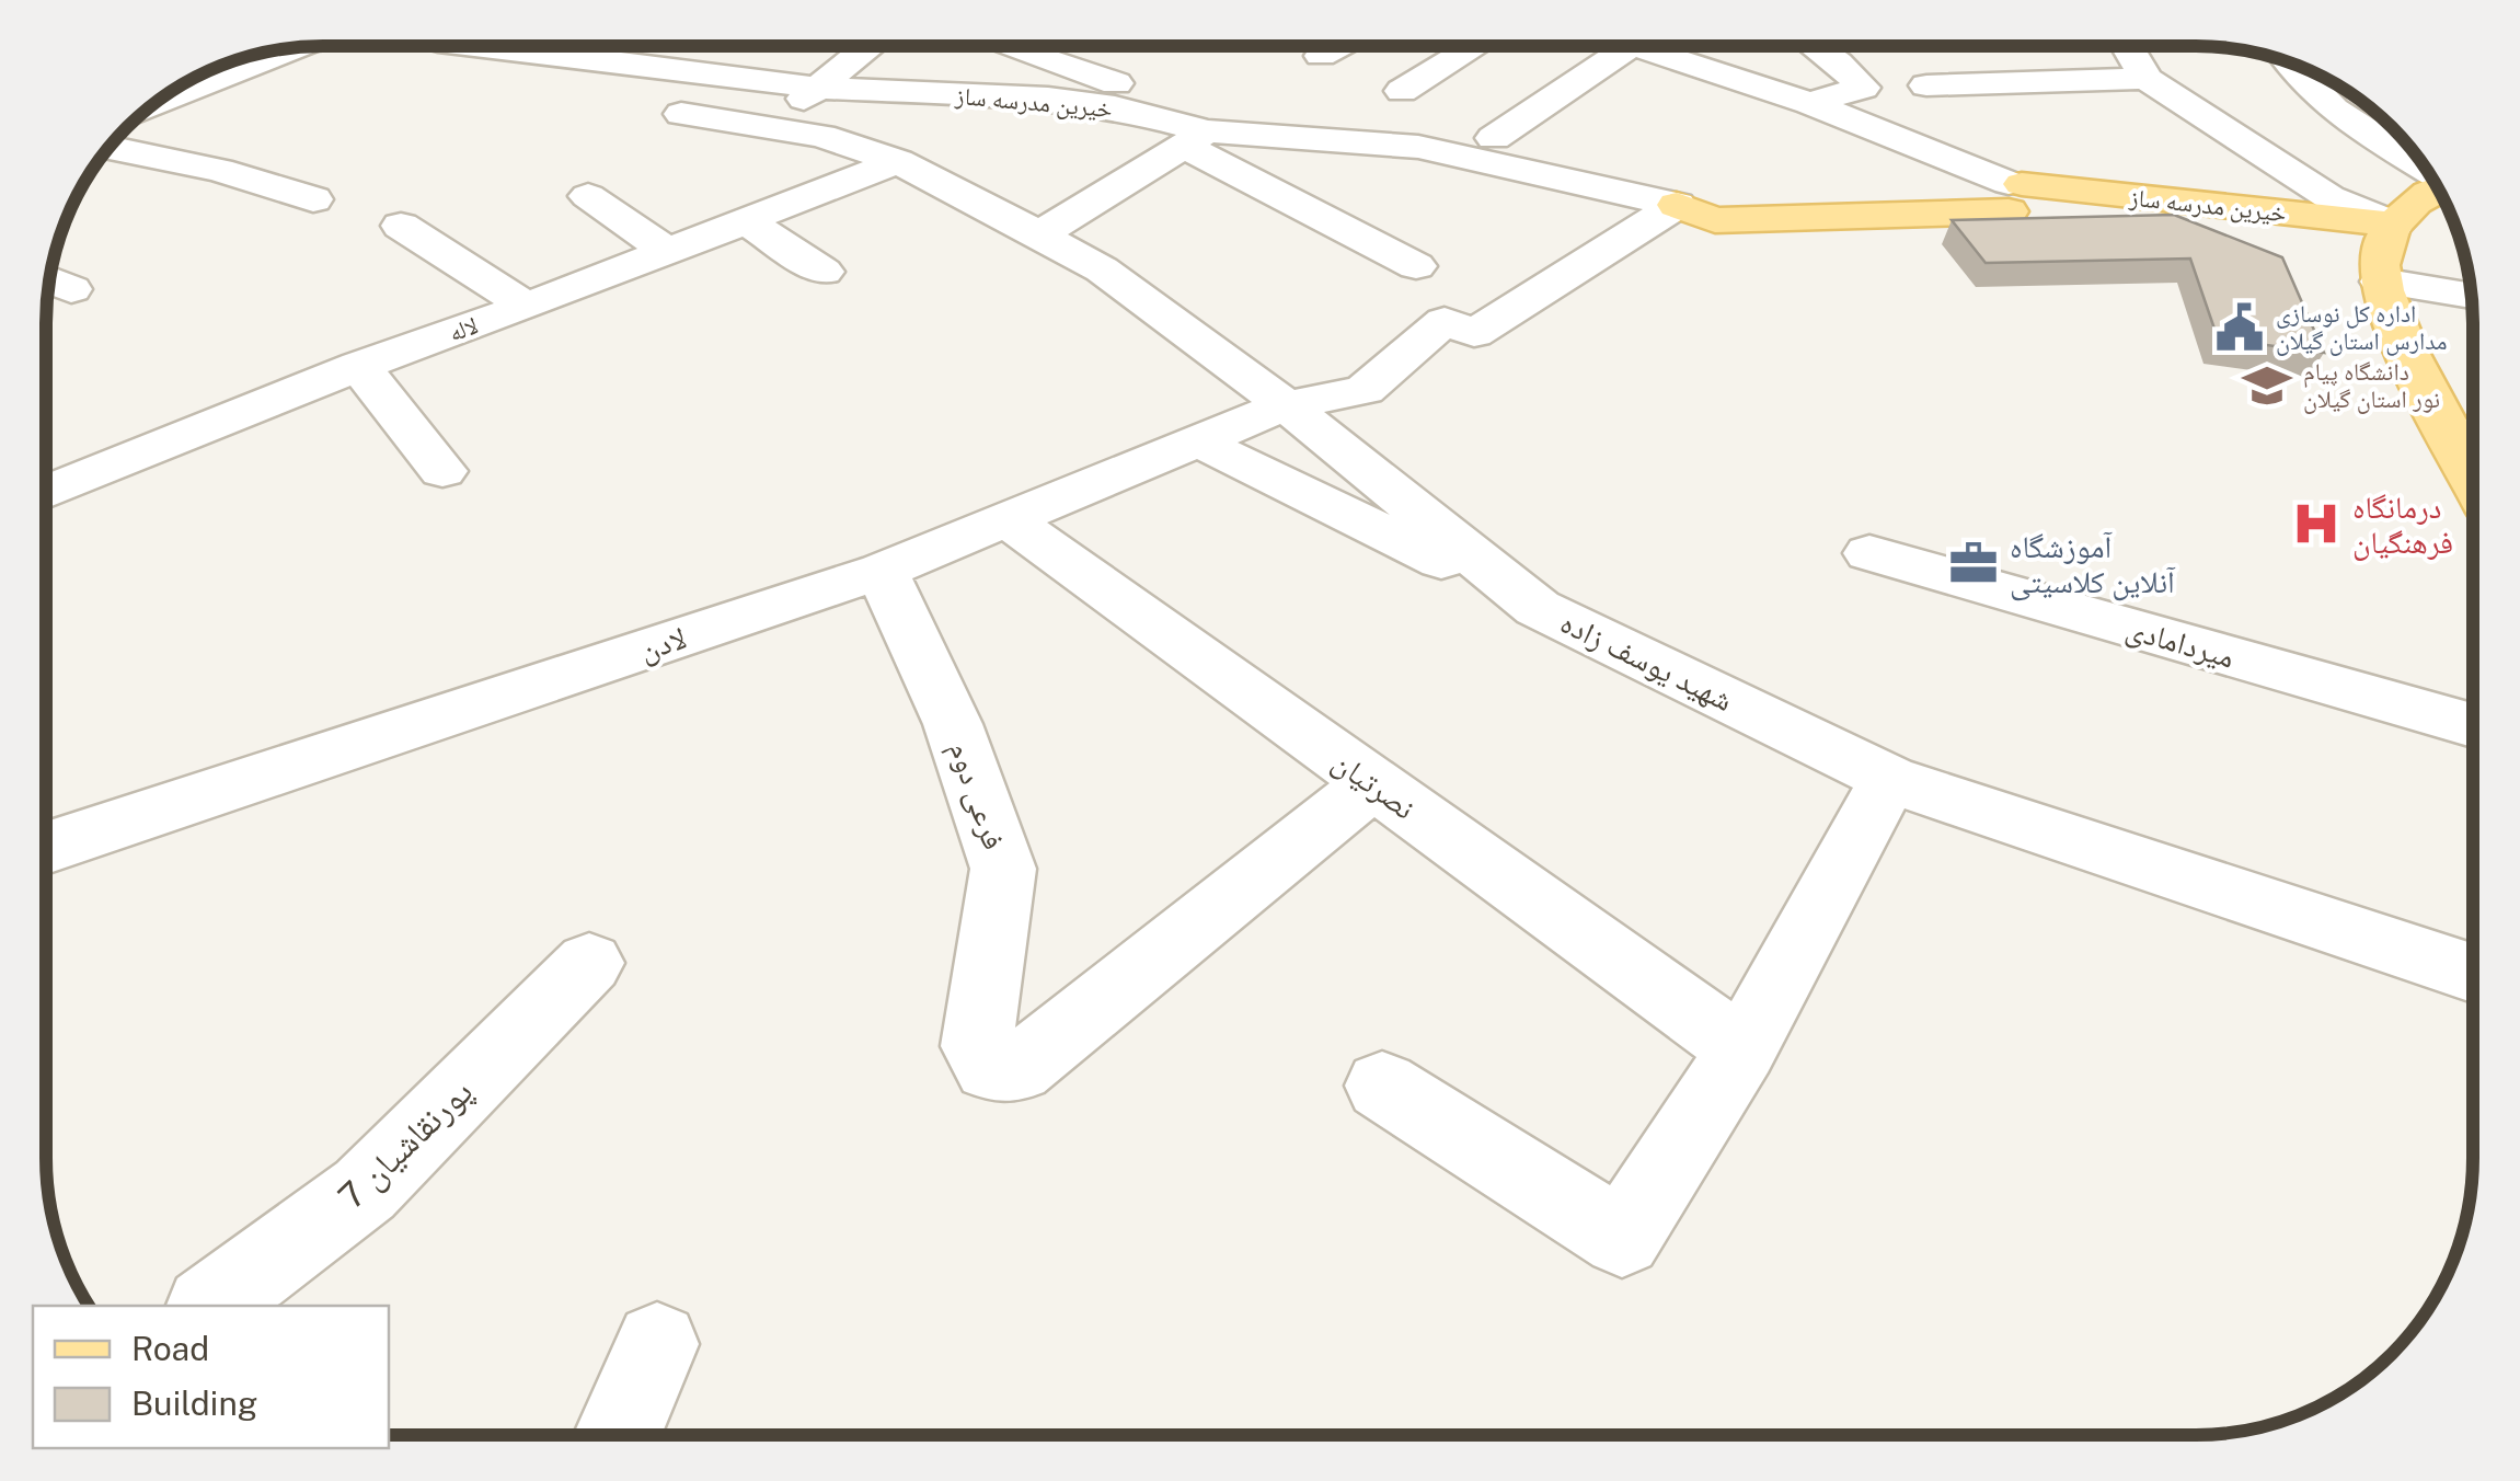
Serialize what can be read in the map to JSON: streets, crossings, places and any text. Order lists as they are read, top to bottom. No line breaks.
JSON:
{"streets":{"main road":["خیرین مدرسه ساز"],"street":["لاله","میردامادی","لادن","شهید یوسف زاده","نصرتیان","فرعی دوم","پورنقاشیان 7"]},"crossings":[["خیرین مدرسه ساز","لادن"],["لاله","شهید یوسف زاده"],["لادن","شهید یوسف زاده"],["لادن","نصرتیان"],["لادن","فرعی دوم"],["نصرتیان","فرعی دوم"]],"places":{"public building":["اداره کل نوسازی مدارس استان گیلان"],"school or university":["دانشگاه پیام نور استان گیلان"],"hospital":["درمانگاه فرهنگیان"],"office":["آموزشگاه آنلاین کلاسیتی"]},"legend":["Road","Building"]}
